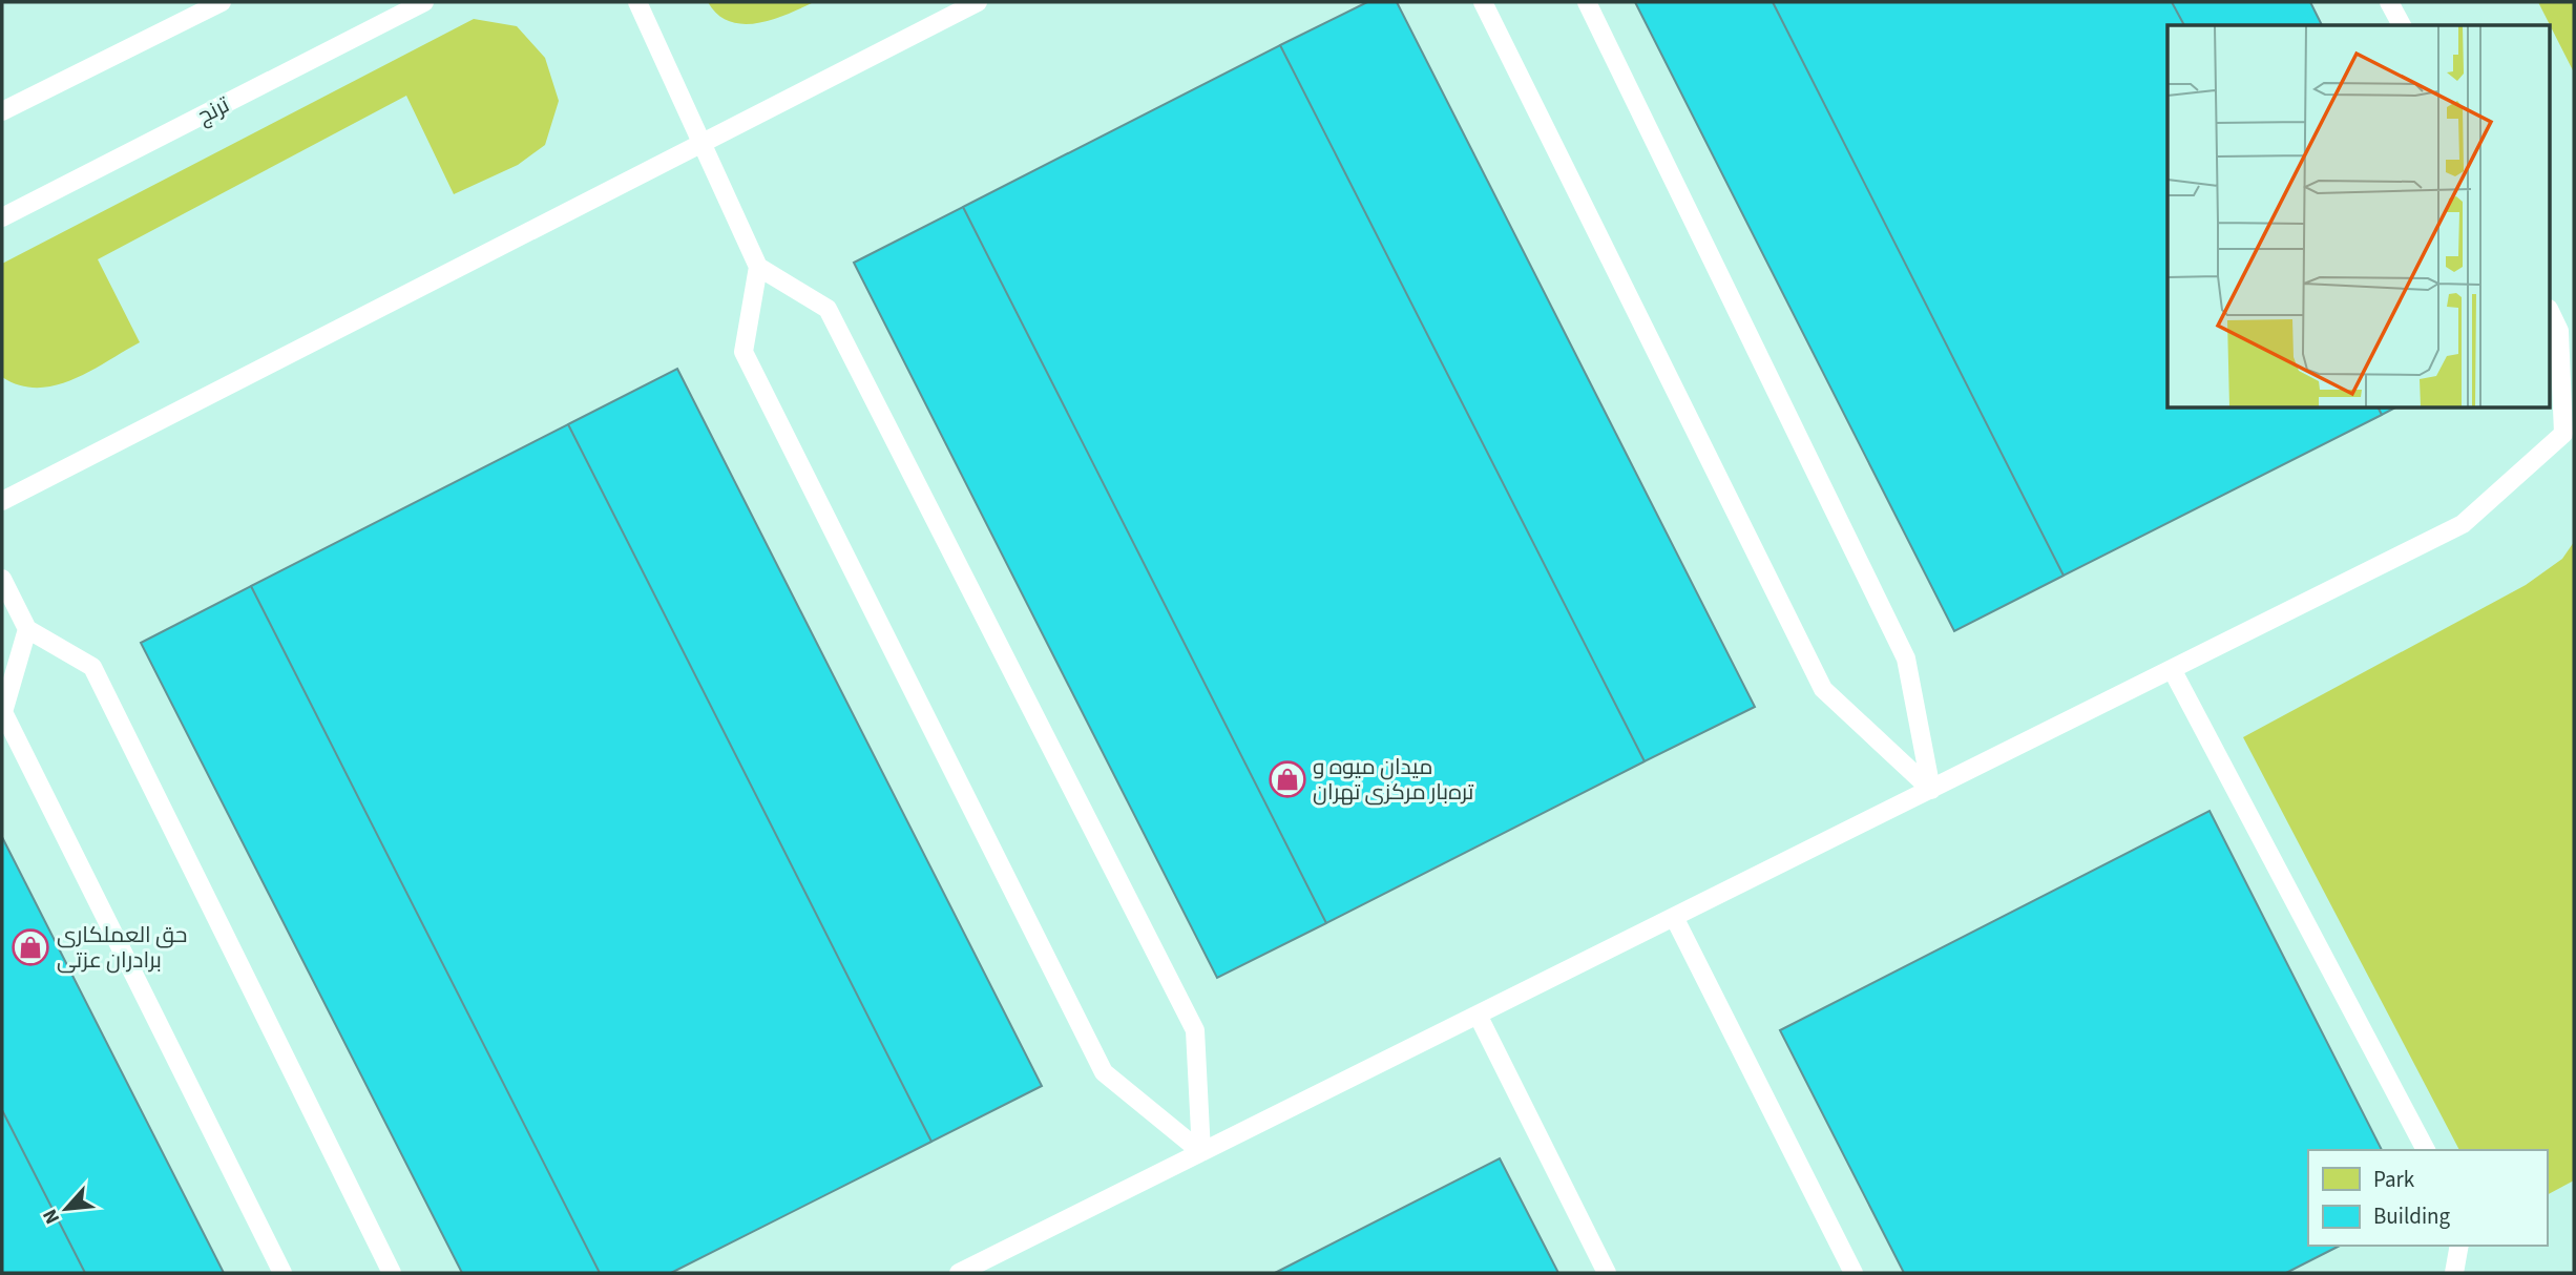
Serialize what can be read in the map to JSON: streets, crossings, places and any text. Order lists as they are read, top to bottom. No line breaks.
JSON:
{"streets":{"lane":["ترنج"]},"places":{"shop":["میدان میوه و تره‌بار مرکزی تهران","حق العملکاری برادران عزتی"]},"legend":["Park","Building"],"north":"bottom left"}
